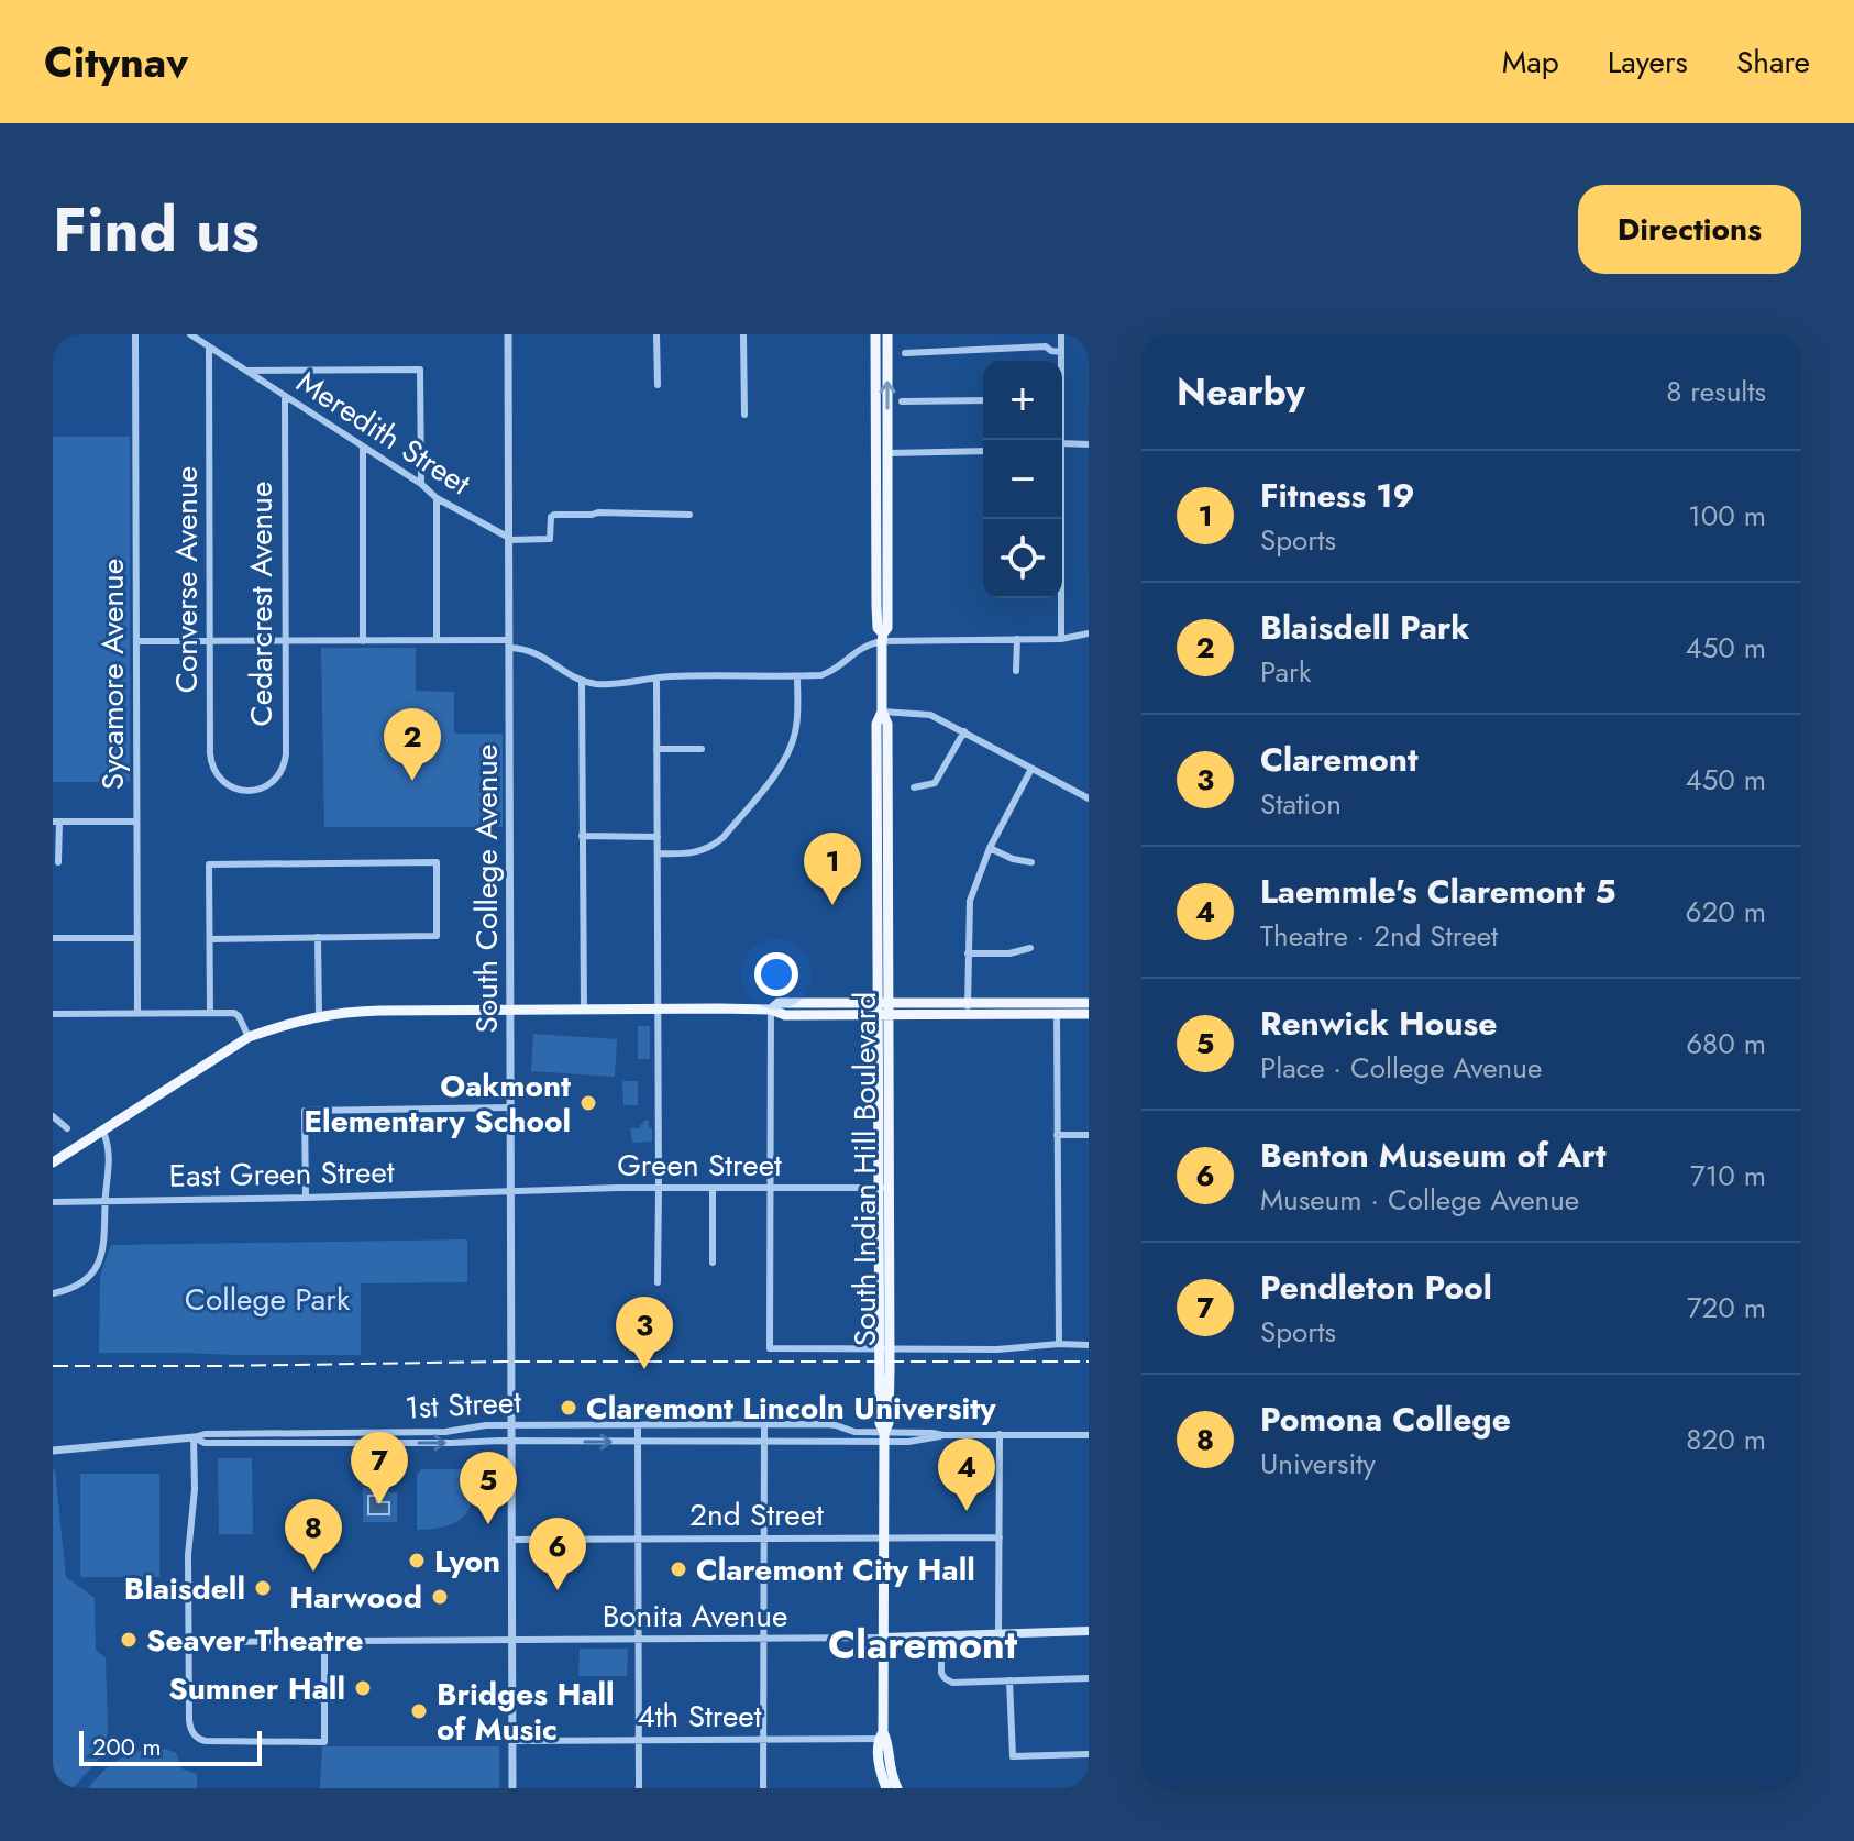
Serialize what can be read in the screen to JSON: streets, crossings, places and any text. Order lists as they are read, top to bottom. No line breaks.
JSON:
{"streets":{"main road":["South Indian Hill Boulevard","Bonita Avenue"],"street":["Meredith Street","Converse Avenue","Cedarcrest Avenue","Sycamore Avenue","South College Avenue","Green Street","East Green Street","1st Street","2nd Street","4th Street"]},"crossings":[["Meredith Street","Converse Avenue"],["Meredith Street","Cedarcrest Avenue"],["Meredith Street","South College Avenue"],["Converse Avenue","Cedarcrest Avenue"],["South College Avenue","Green Street"],["South College Avenue","East Green Street"],["South College Avenue","1st Street"],["South College Avenue","2nd Street"],["South College Avenue","Bonita Avenue"],["South College Avenue","4th Street"],["Green Street","South Indian Hill Boulevard"],["Green Street","East Green Street"],["South Indian Hill Boulevard","1st Street"],["South Indian Hill Boulevard","2nd Street"],["South Indian Hill Boulevard","Bonita Avenue"],["South Indian Hill Boulevard","4th Street"]],"districts":["Claremont"],"parks":["College Park"],"places":["Oakmont Elementary School","Claremont Lincoln University","Lyon","Claremont City Hall","Blaisdell","Harwood","Seaver Theatre","Sumner Hall","Bridges Hall of Music"],"scale_bar":"200 m","page":{"header":"Citynav","nav":["Map","Layers","Share"],"title":"Find us","buttons":"Directions","heading":["Nearby","8 results"],"map_buttons":["+","−"],"list":[{"mark":"1","name":"Fitness 19","note":"Sports","value":"100 m"},{"mark":"2","name":"Blaisdell Park","note":"Park","value":"450 m"},{"mark":"3","name":"Claremont","note":"Station","value":"450 m"},{"mark":"4","name":"Laemmle's Claremont 5","note":"Theatre · 2nd Street","value":"620 m"},{"mark":"5","name":"Renwick House","note":"Place · College Avenue","value":"680 m"},{"mark":"6","name":"Benton Museum of Art","note":"Museum · College Avenue","value":"710 m"},{"mark":"7","name":"Pendleton Pool","note":"Sports","value":"720 m"},{"mark":"8","name":"Pomona College","note":"University","value":"820 m"}],"pins":["2","1","3","7","4","5","8","6"],"scale":"200 m"}}
